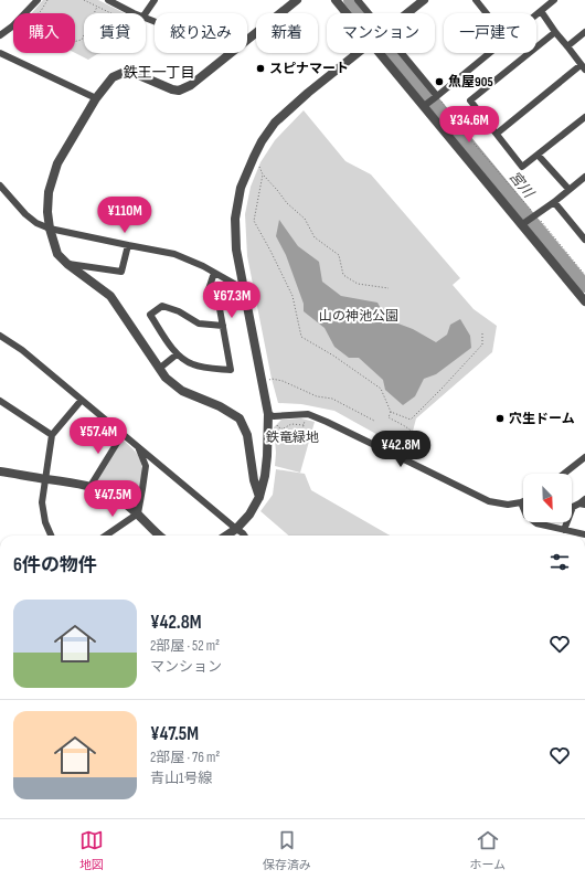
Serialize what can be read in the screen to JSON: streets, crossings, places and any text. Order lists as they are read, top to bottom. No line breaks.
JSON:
{"districts":["鉄王一丁目"],"water":["宮川"],"parks":["山の神池公園","鉄竜緑地"],"places":["スピナマート","魚屋905","穴生ドーム"],"north":"bottom right","page":{"chip":["購入","賃貸","絞り込み","新着","マンション","一戸建て"],"price":["¥34.6M","¥110M","¥67.3M","¥57.4M","¥42.8M","¥47.5M"],"heading":"6件の物件","list":[{"name":"¥42.8M","note":"2部屋 · 52 m² · マンション"},{"name":"¥47.5M","note":"2部屋 · 76 m² · 青山1号線"}],"tabs":["地図","保存済み","ホーム"]}}
